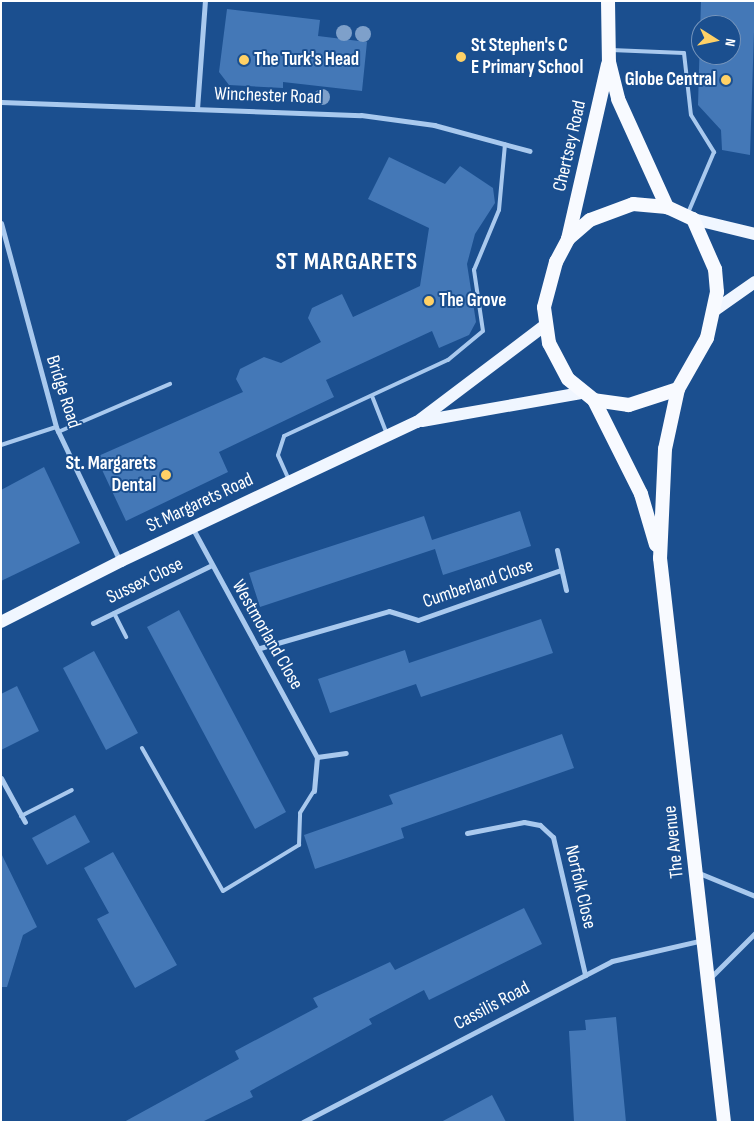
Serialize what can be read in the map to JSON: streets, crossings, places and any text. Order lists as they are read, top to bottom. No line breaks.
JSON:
{"streets":{"highway":["Chertsey Road","The Avenue"],"main road":["St Margarets Road"],"street":["Winchester Road","Bridge Road","Sussex Close","Cumberland Close","Westmorland Close","Norfolk Close","Cassilis Road"]},"crossings":[["Chertsey Road","St Margarets Road"],["Bridge Road","St Margarets Road"],["St Margarets Road","Westmorland Close"],["Sussex Close","Westmorland Close"],["Cumberland Close","Westmorland Close"],["The Avenue","Cassilis Road"],["Norfolk Close","Cassilis Road"]],"districts":["ST MARGARETS"],"places":["St Stephen's C E Primary School","The Turk's Head","Globe Central","The Grove","St. Margarets Dental"],"north":"right"}
